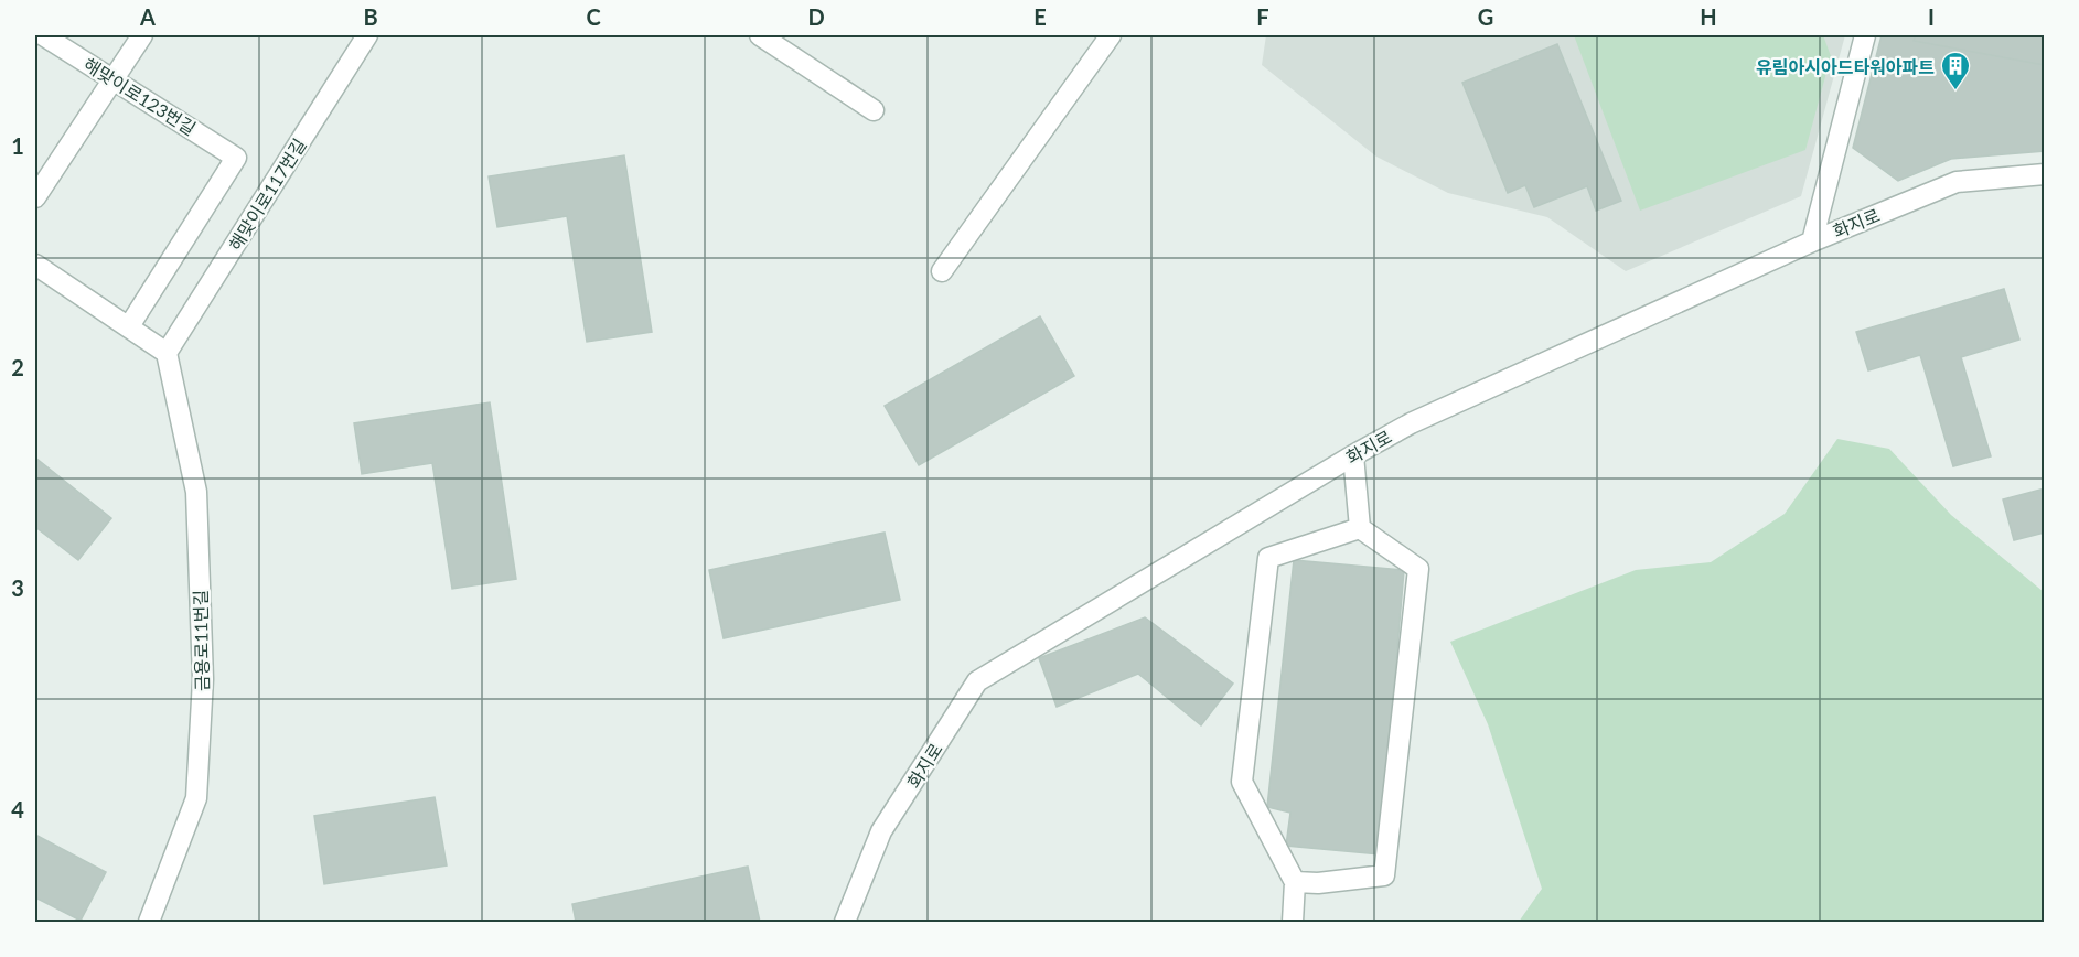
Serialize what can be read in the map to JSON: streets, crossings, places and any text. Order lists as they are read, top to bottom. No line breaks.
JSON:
{"streets":{"street":["해맞이로123번길","해맞이로117번길","화지로","금용로11번길"]},"crossings":[["해맞이로117번길","금용로11번길"]],"places":{"building":["유림아시아드타워아파트"]},"grid":{"columns":["A","B","C","D","E","F","G","H","I"],"rows":["1","2","3","4"]}}
